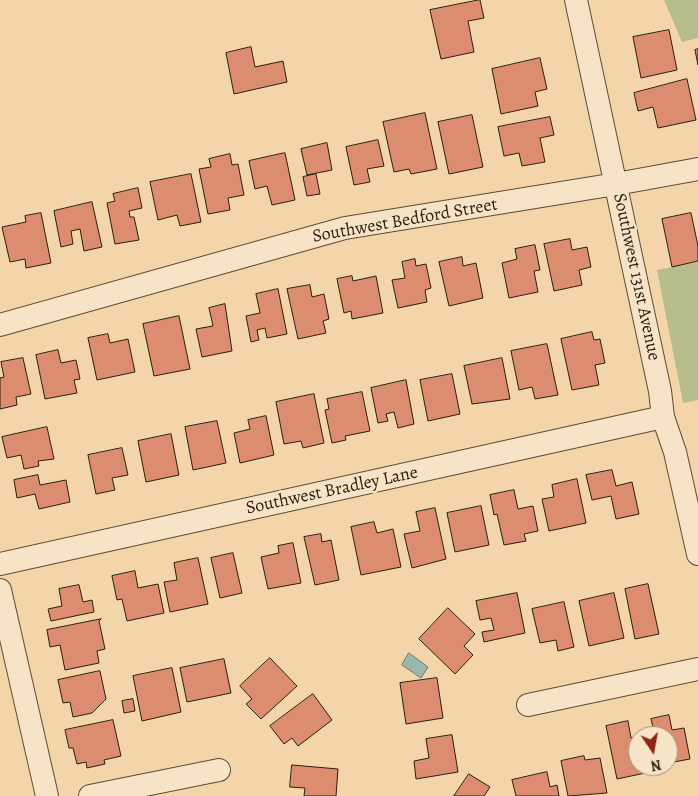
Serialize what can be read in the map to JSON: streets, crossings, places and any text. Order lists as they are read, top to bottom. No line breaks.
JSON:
{"streets":{"street":["Southwest Bedford Street","Southwest 131st Avenue","Southwest Bradley Lane"]},"crossings":[["Southwest Bedford Street","Southwest 131st Avenue"],["Southwest 131st Avenue","Southwest Bradley Lane"]],"north":"bottom"}
